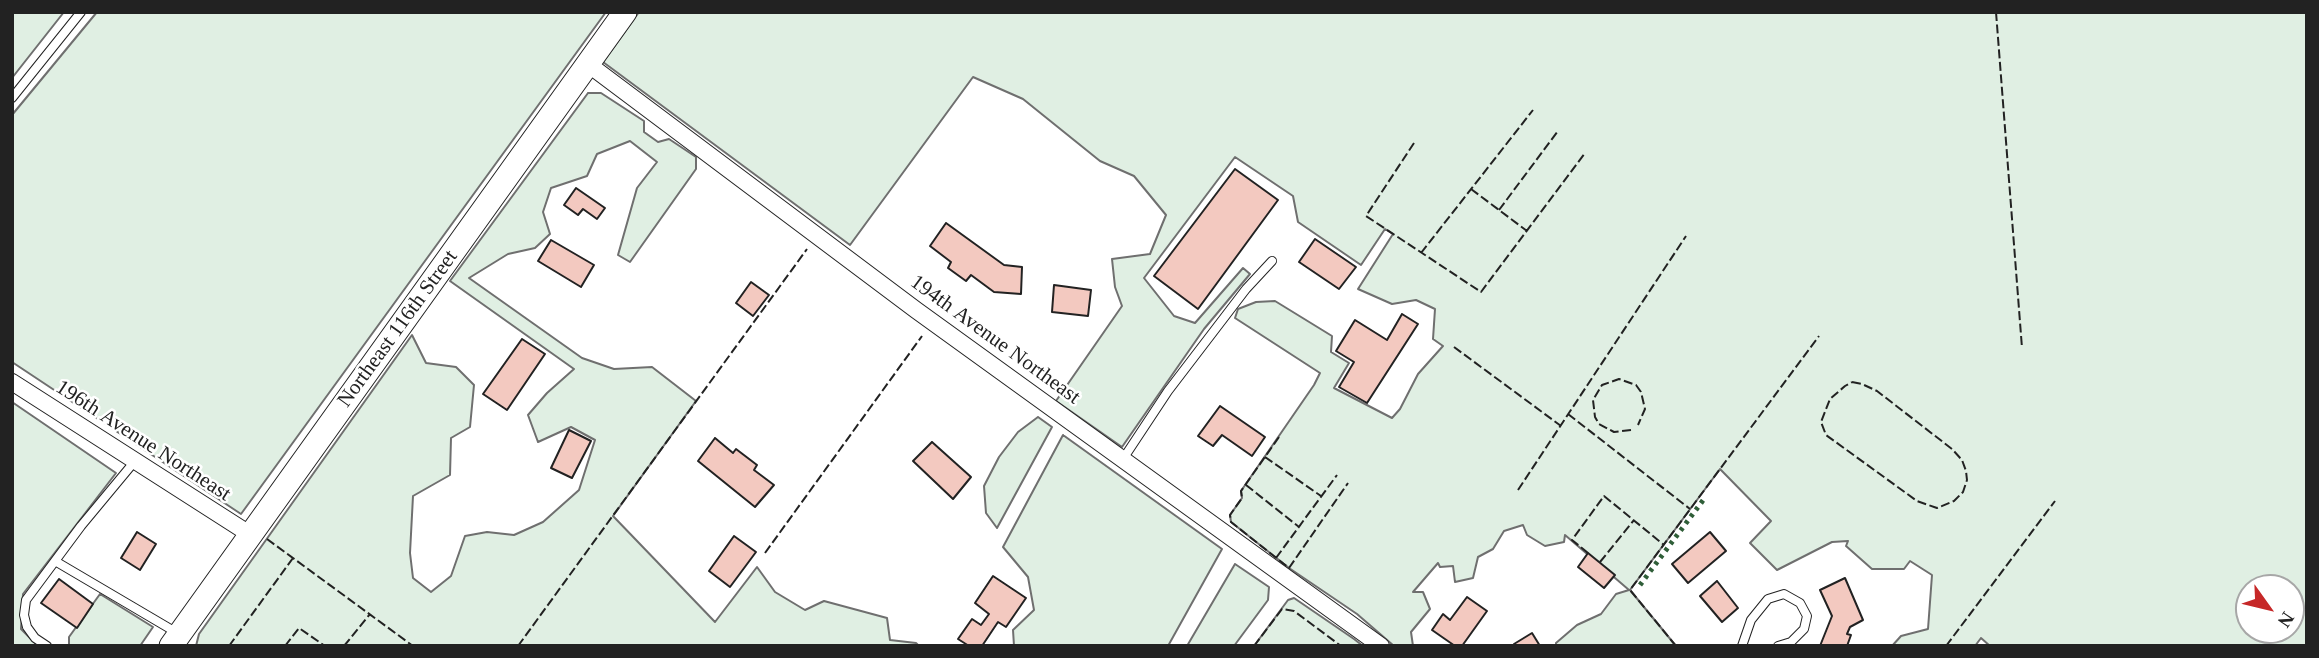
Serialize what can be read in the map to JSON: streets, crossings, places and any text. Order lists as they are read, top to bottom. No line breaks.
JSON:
{"streets":{"street":["Northeast 116th Street","194th Avenue Northeast","196th Avenue Northeast"]},"crossings":[["Northeast 116th Street","194th Avenue Northeast"],["Northeast 116th Street","196th Avenue Northeast"]],"north":"bottom right"}
